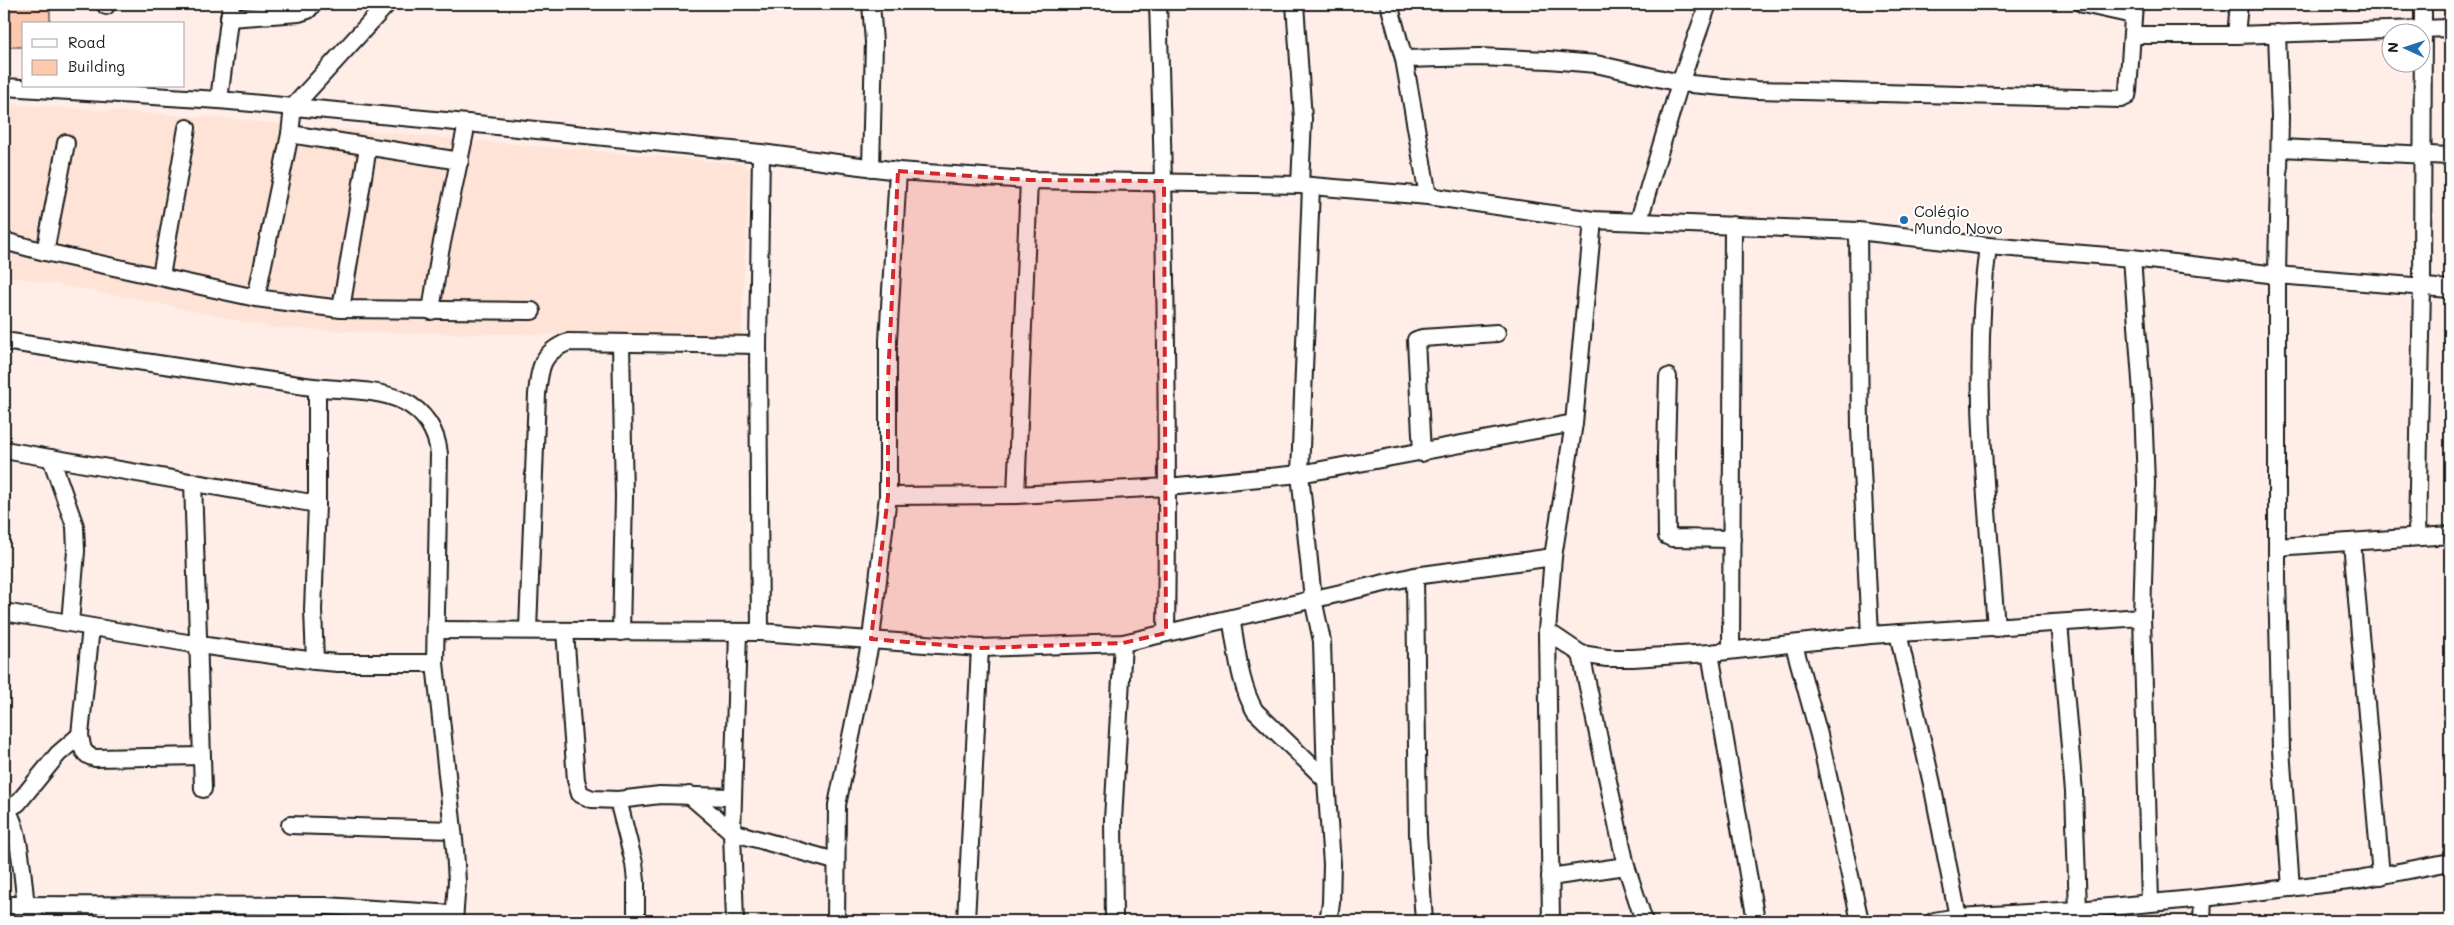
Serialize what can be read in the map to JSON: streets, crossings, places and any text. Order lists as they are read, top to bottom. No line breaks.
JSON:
{"places":["Colégio Mundo Novo"],"legend":["Road","Building"],"north":"left"}
